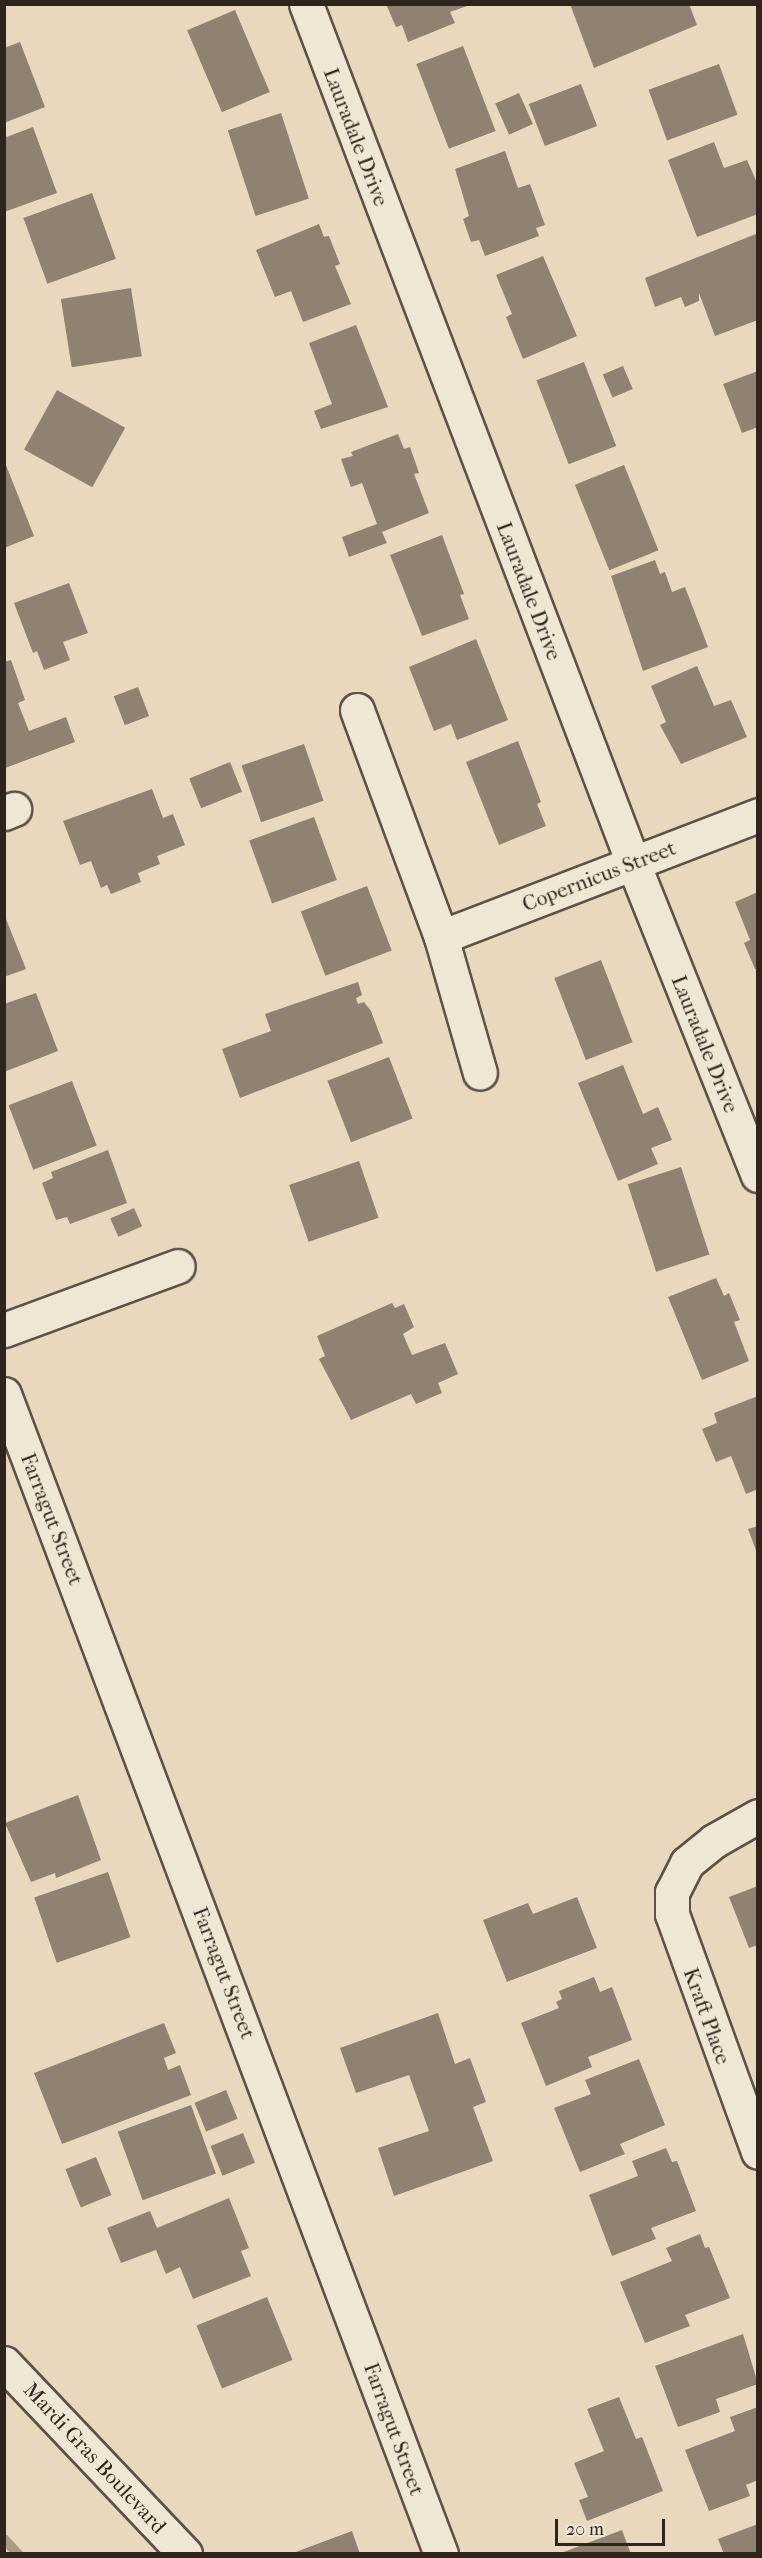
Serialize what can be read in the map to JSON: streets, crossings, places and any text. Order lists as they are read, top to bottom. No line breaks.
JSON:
{"streets":{"street":["Lauradale Drive","Copernicus Street","Farragut Street","Kraft Place","Mardi Gras Boulevard"]},"crossings":[["Lauradale Drive","Copernicus Street"]],"scale_bar":"20 m"}
